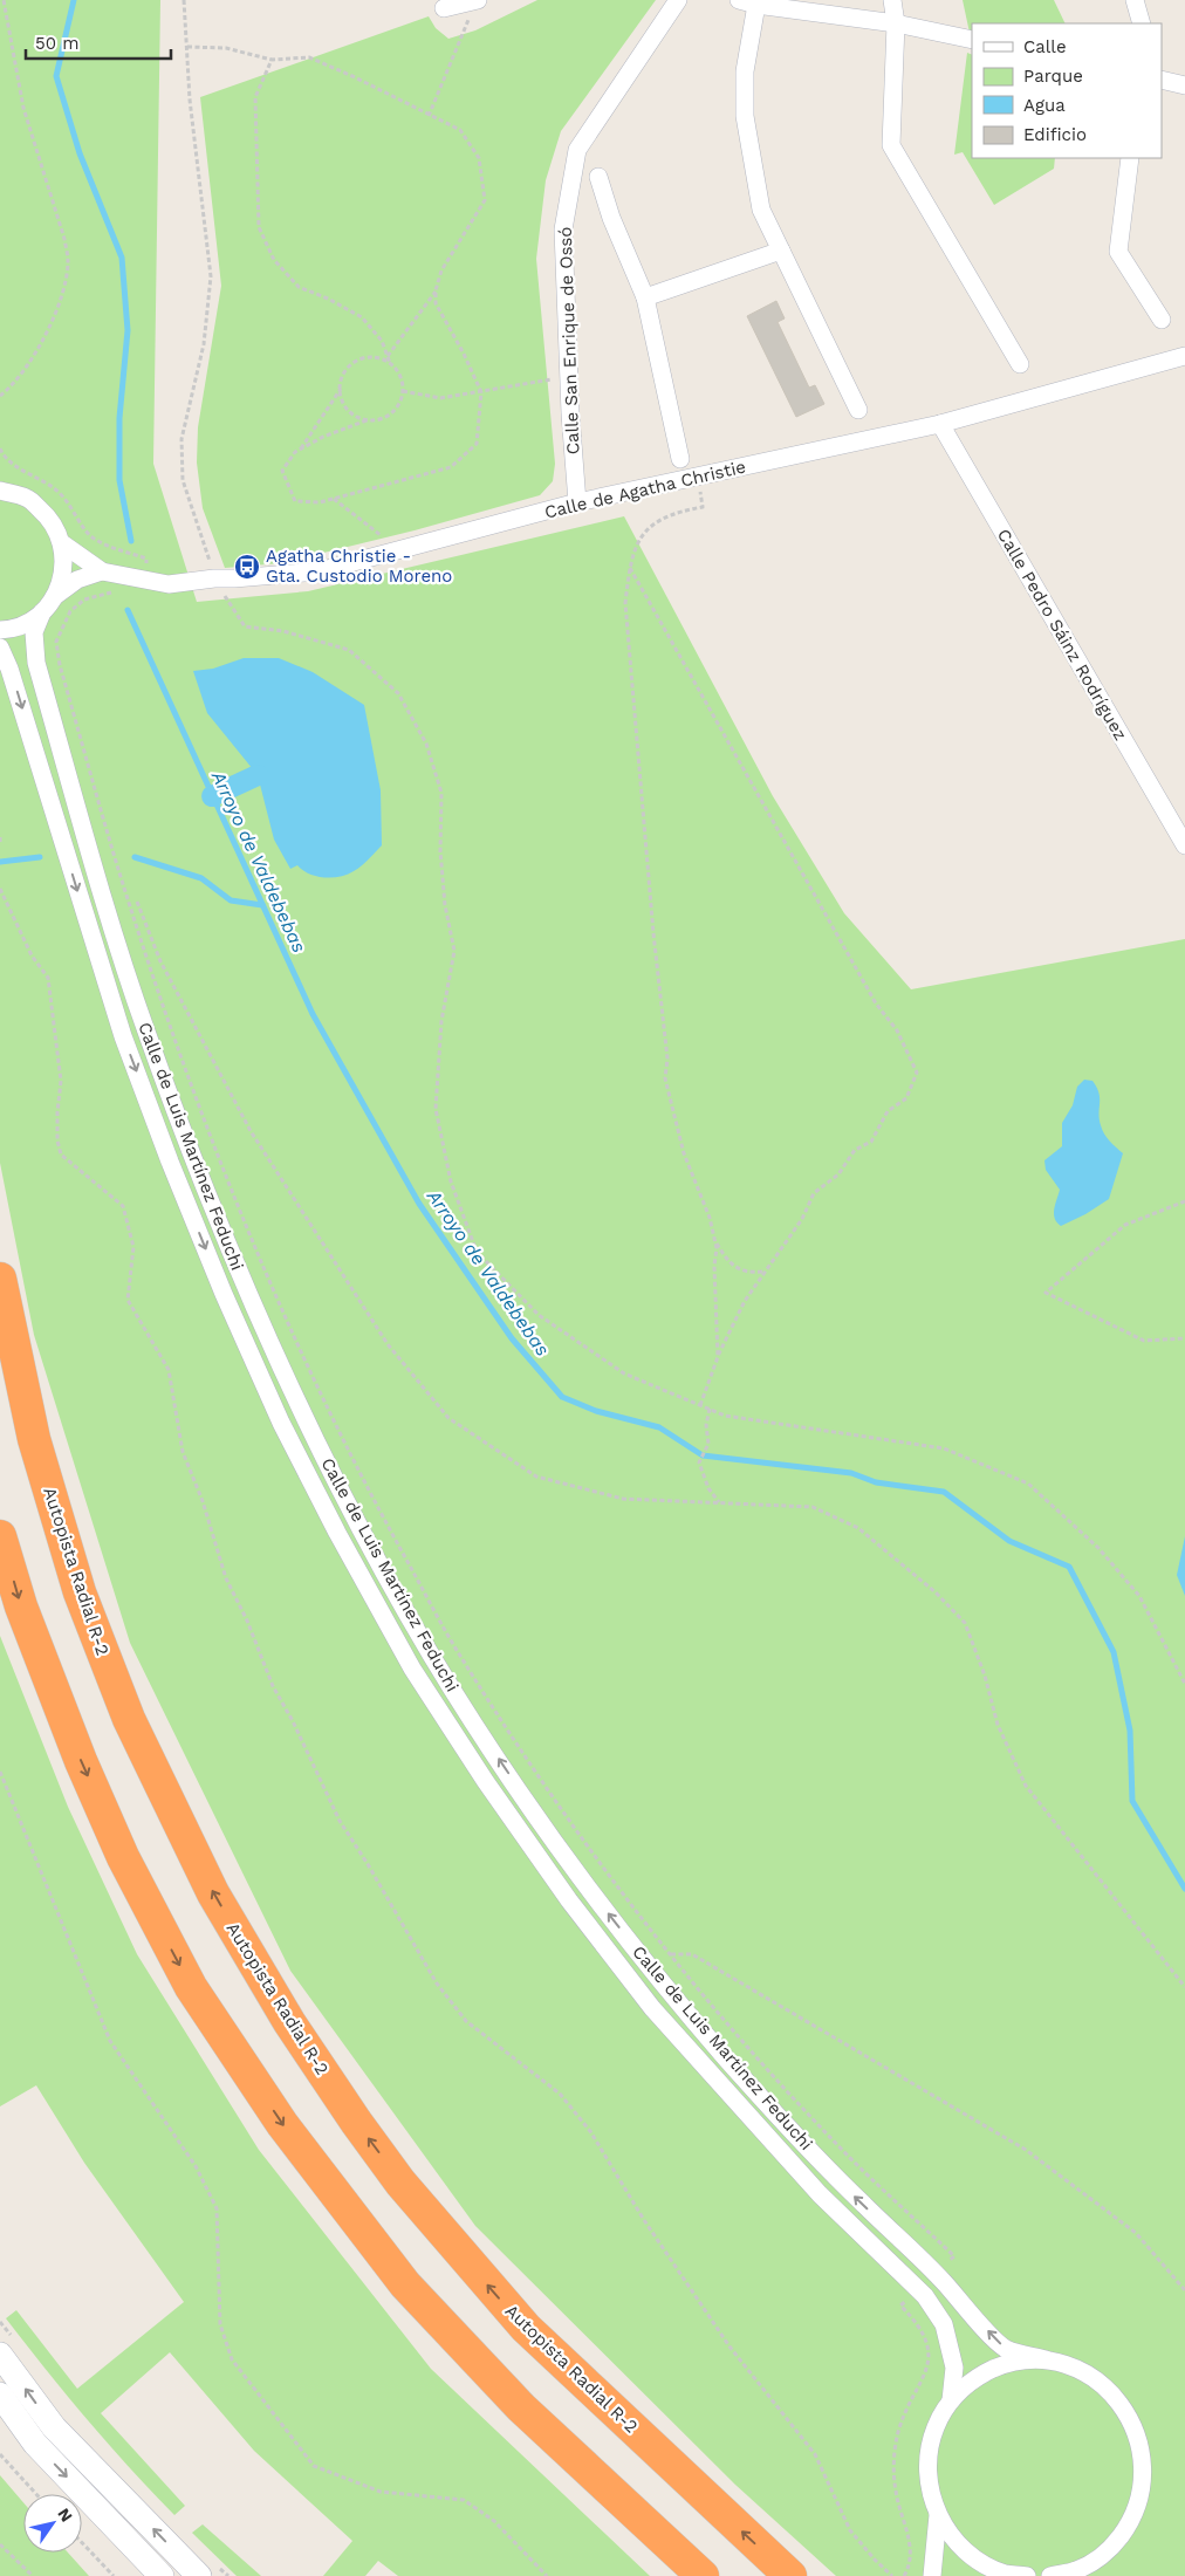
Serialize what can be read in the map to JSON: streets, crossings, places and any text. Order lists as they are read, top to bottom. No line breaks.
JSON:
{"streets":{"highway":["Autopista Radial R-2"],"street":["Calle San Enrique de Ossó","Calle de Agatha Christie","Calle Pedro Sáinz Rodríguez","Calle de Luis Martínez Feduchi"]},"crossings":[["Calle San Enrique de Ossó","Calle de Agatha Christie"],["Calle de Agatha Christie","Calle Pedro Sáinz Rodríguez"]],"water":["Arroyo de Valdebebas"],"places":{"bus stop":["Agatha Christie - Gta. Custodio Moreno"]},"legend":["Calle","Parque","Agua","Edificio"],"scale_bar":"50 m","north":"top right"}
